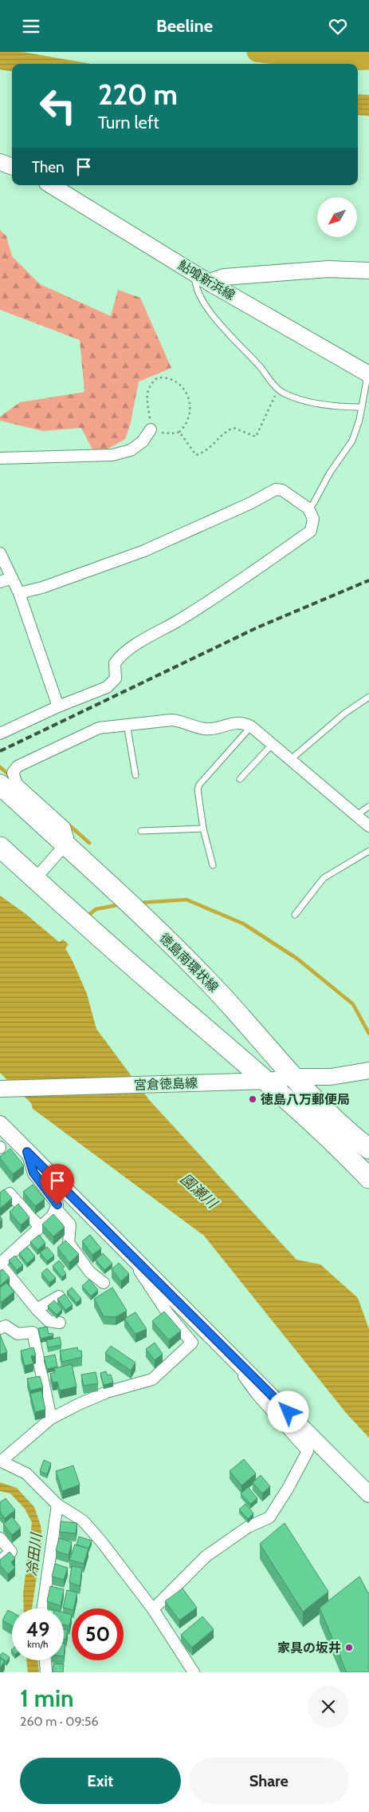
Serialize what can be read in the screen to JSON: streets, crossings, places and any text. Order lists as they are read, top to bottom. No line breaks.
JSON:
{"streets":{"highway":["徳島南環状線"],"main road":["鮎喰新浜線","宮倉徳島線"]},"crossings":[["徳島南環状線","宮倉徳島線"]],"water":["園瀬川","冷田川"],"places":["徳島八万郵便局","家具の坂井"],"north":"bottom left","page":{"header":"Beeline","turn":["220 m","Turn left"],"then":"Then","speed":"49 km/h","limit":"50","heading":["1 min","260 m · 09:56"],"buttons":["Exit","Share"]}}
